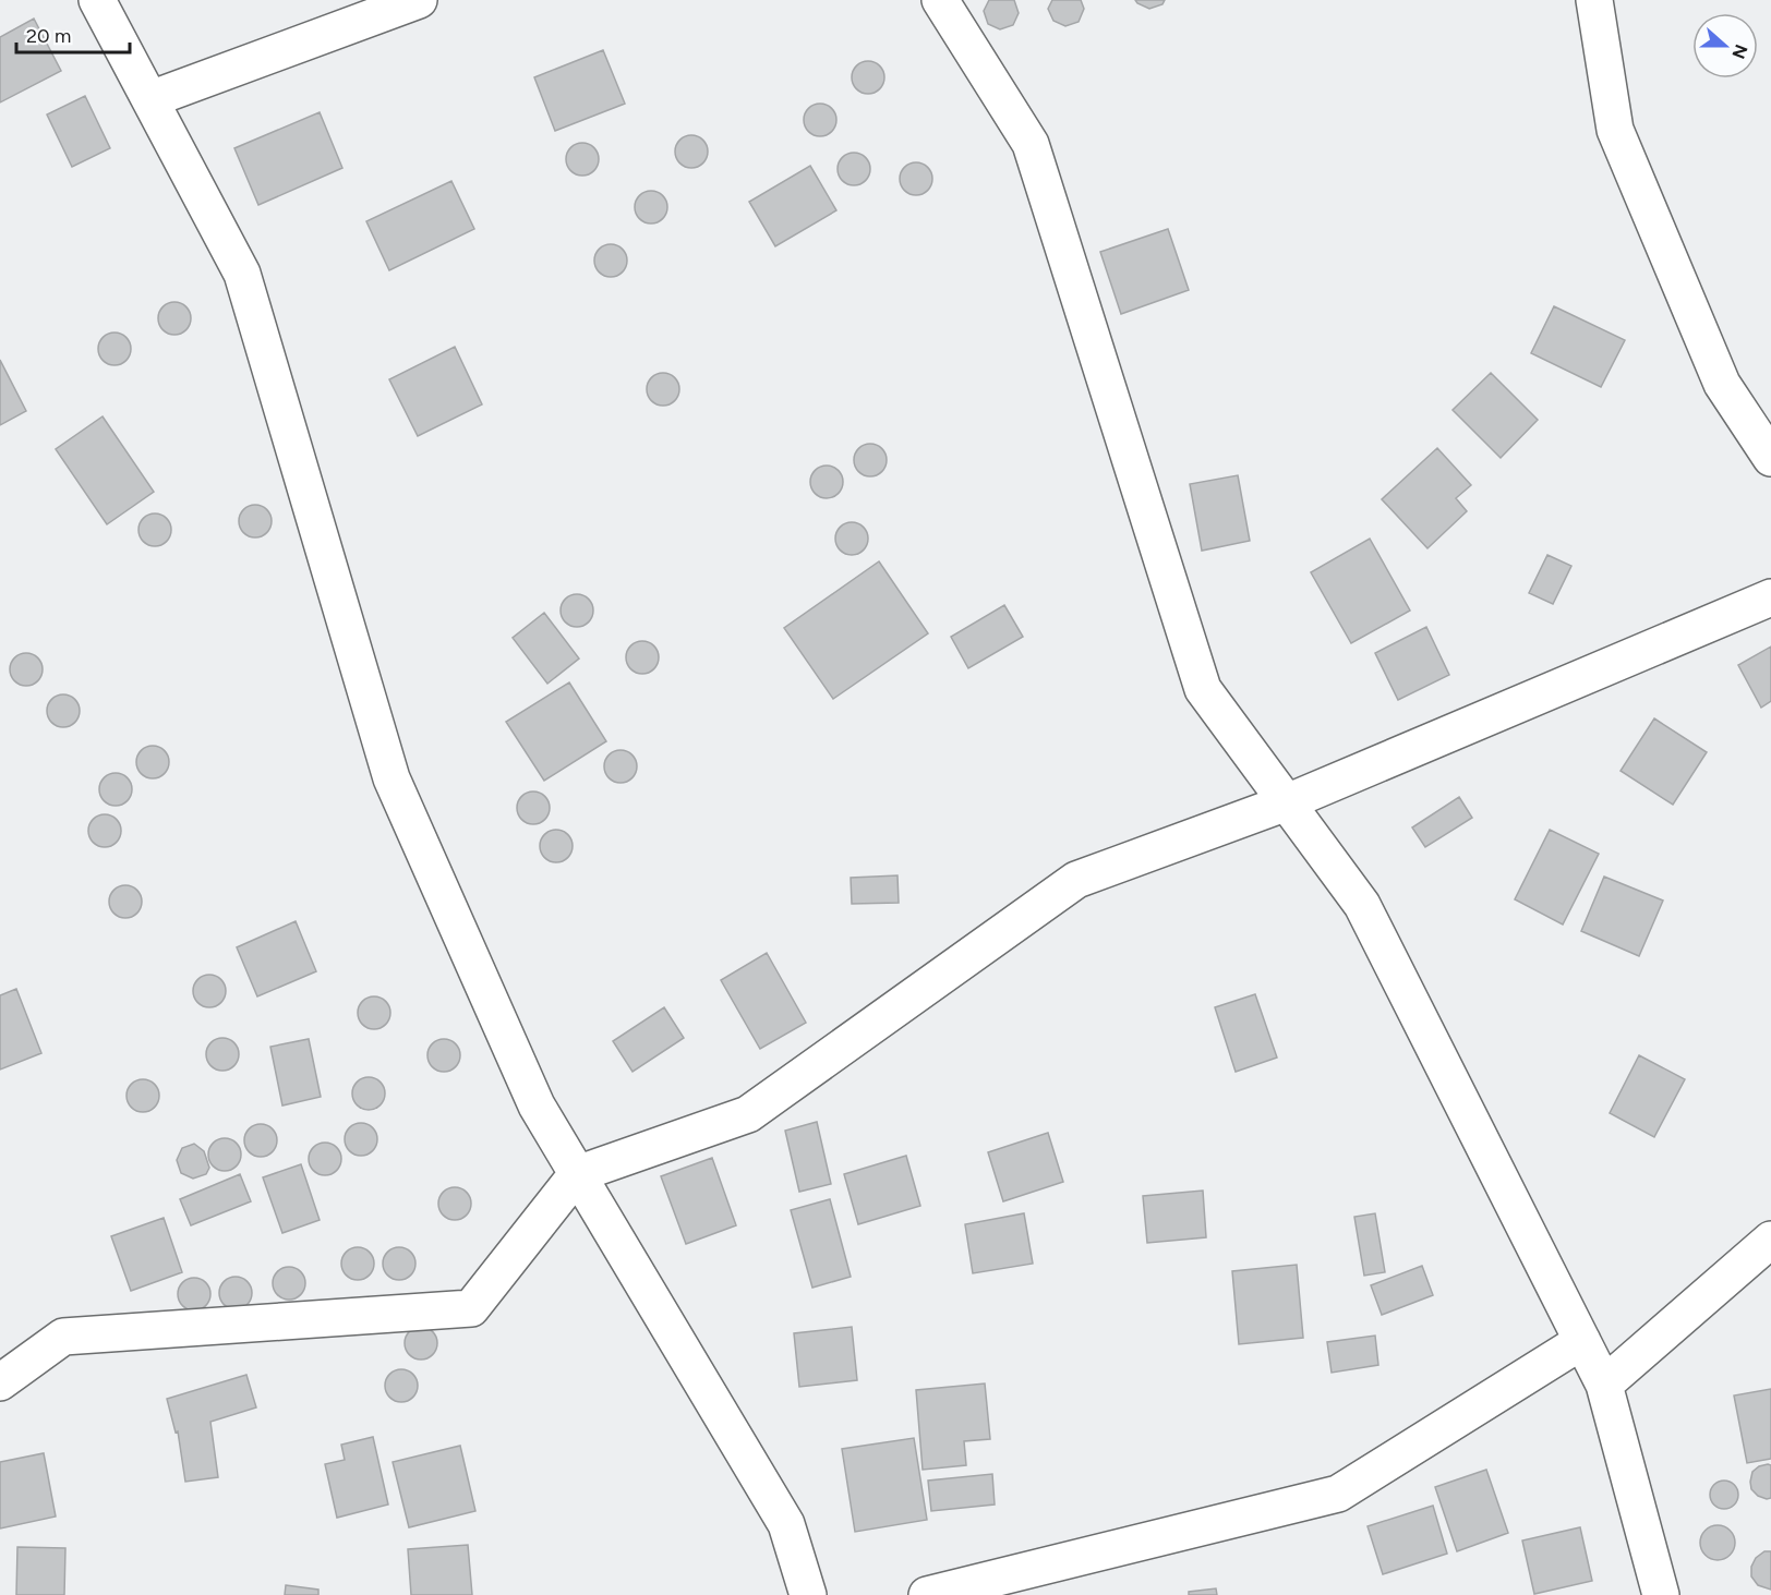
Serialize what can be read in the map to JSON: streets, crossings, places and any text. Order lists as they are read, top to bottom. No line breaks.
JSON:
{"scale_bar":"20 m","north":"right"}
